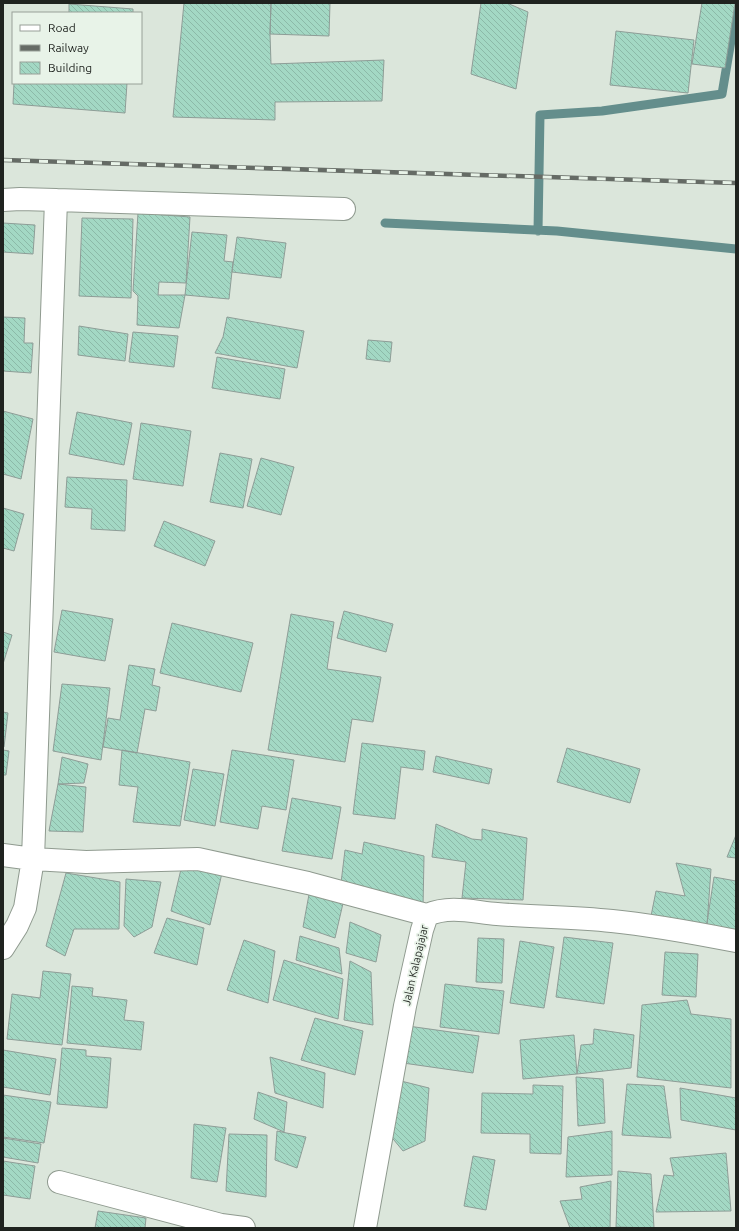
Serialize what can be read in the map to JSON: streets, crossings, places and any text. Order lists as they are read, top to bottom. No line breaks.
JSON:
{"streets":{"street":["Jalan Kalapajajar"]},"legend":["Road","Railway","Building"]}
